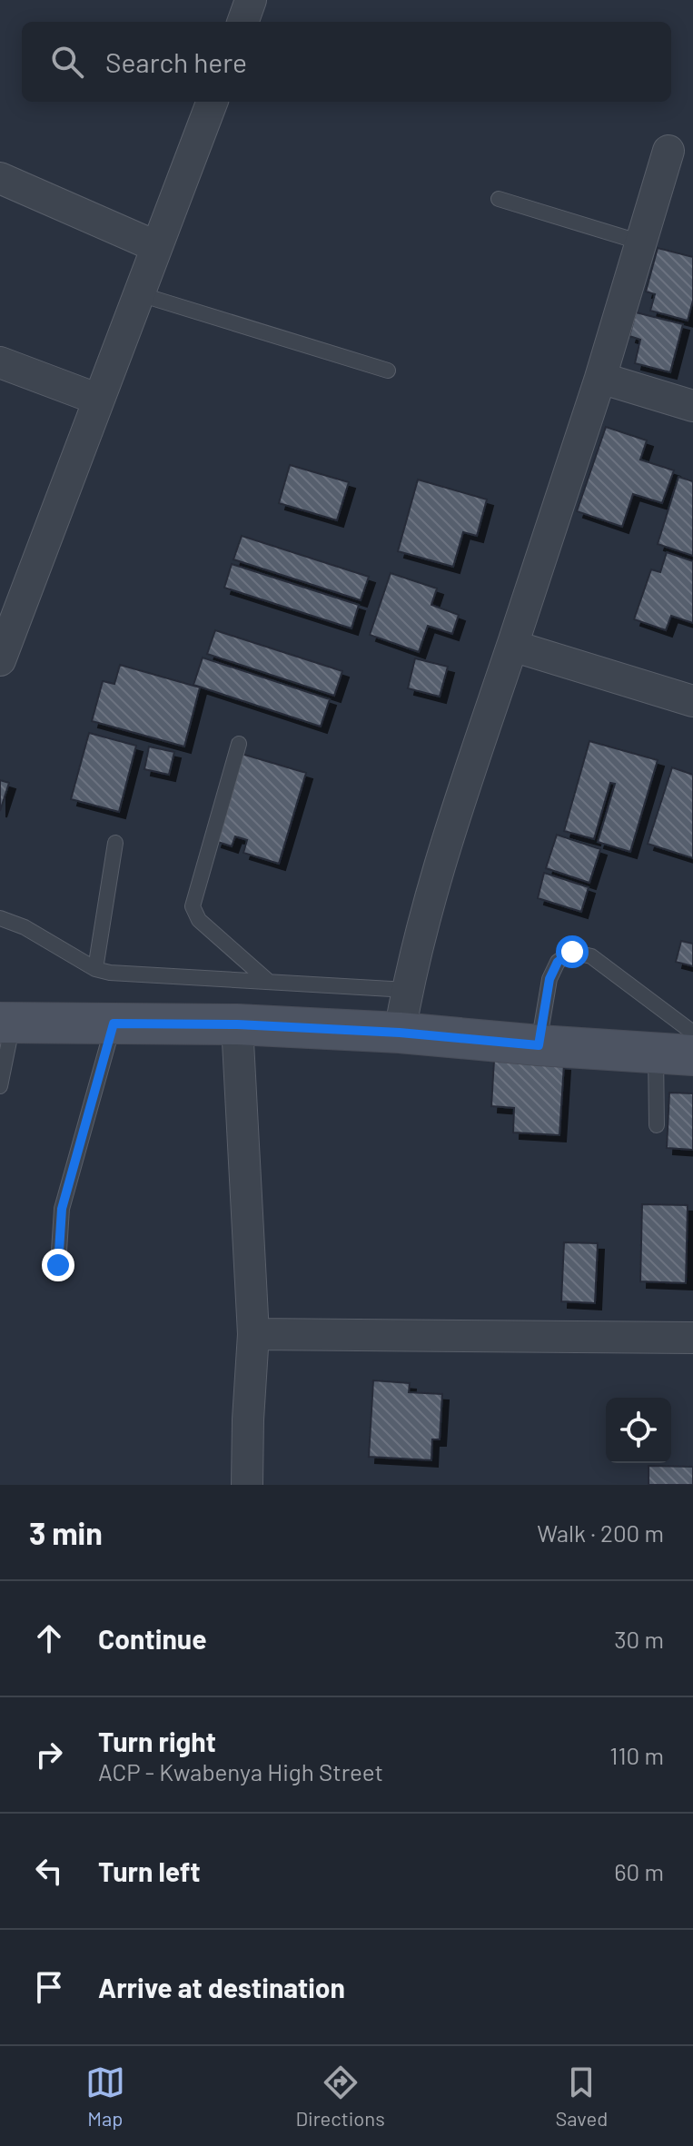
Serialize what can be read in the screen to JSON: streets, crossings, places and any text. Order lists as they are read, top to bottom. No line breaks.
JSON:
{"page":{"search":"Search here","heading":["3 min","Walk · 200 m"],"list":[["Continue","30 m"],["Turn right","ACP - Kwabenya High Street","110 m"],["Turn left","60 m"],"Arrive at destination"],"nav":["Map","Directions","Saved"]}}
